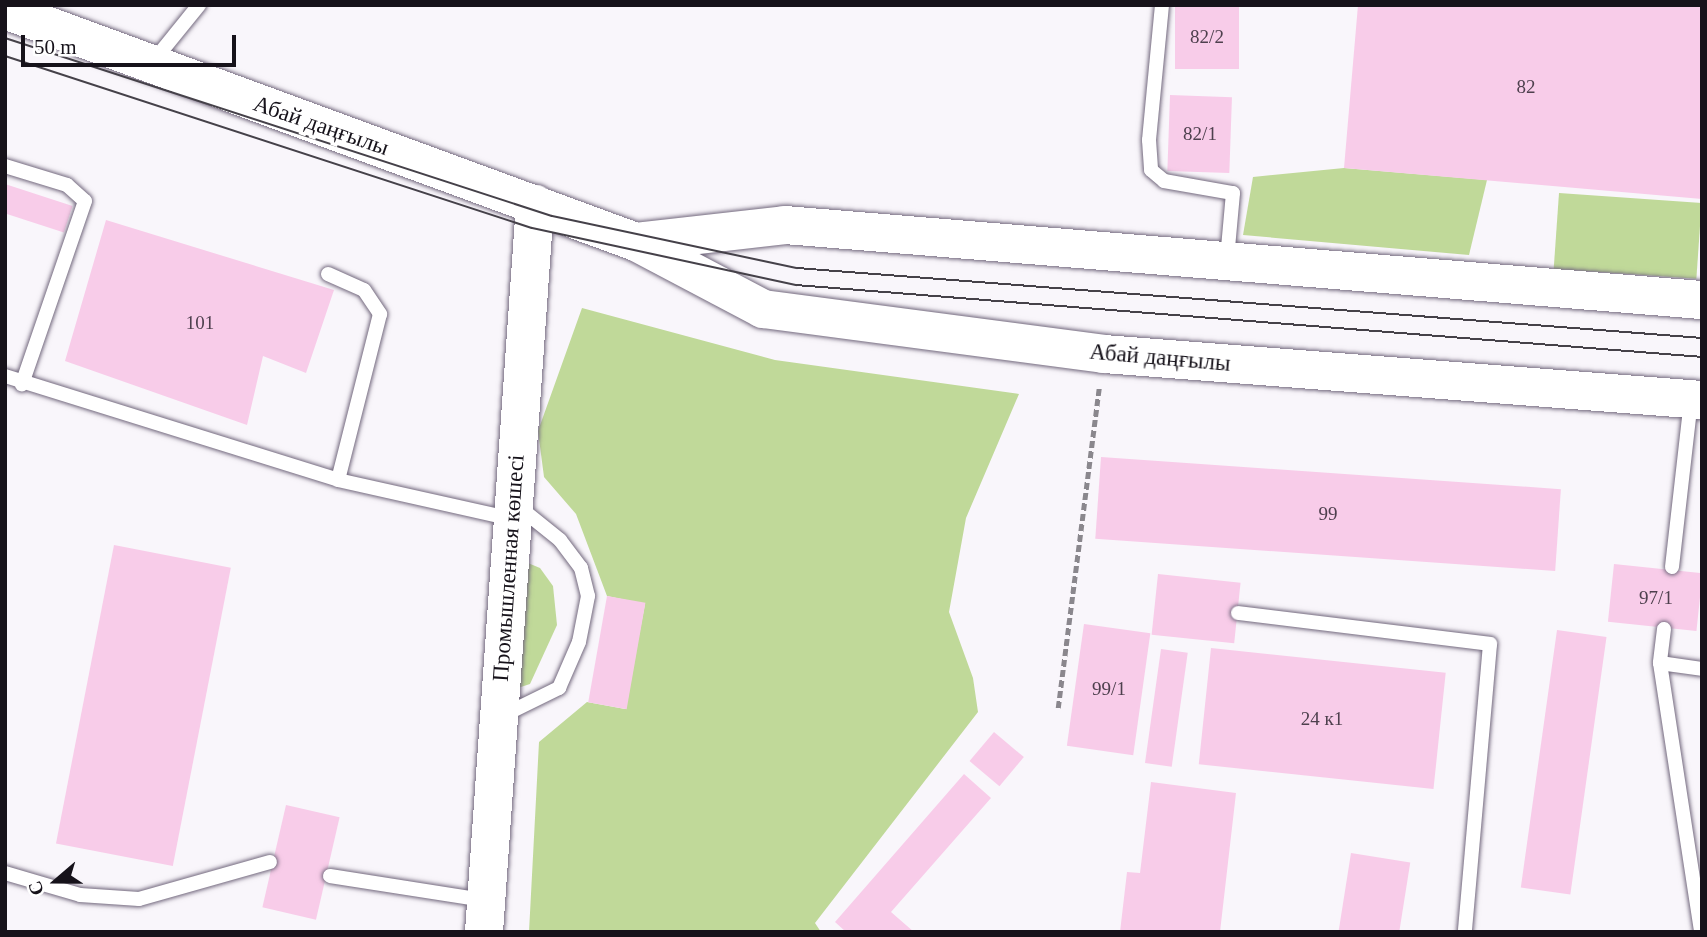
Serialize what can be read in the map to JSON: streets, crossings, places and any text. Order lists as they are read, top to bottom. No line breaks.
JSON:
{"streets":{"main road":["Абай даңғылы","Промышленная көшесі"]},"crossings":[["Абай даңғылы","Промышленная көшесі"]],"house_numbers":["82/2","82","82/1","101","99","97/1","99/1","24 к1"],"scale_bar":"50 m","north":"left"}
